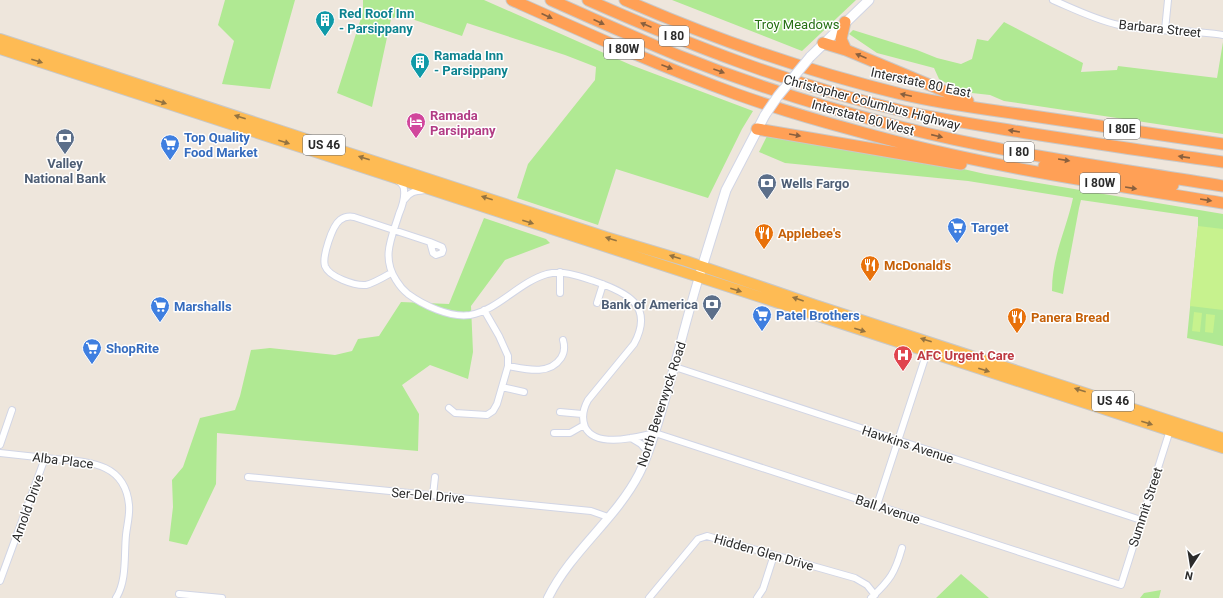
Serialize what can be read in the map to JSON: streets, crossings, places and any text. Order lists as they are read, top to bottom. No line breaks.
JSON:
{"streets":{"highway":["I 80","I 80W","Interstate 80 East","Christopher Columbus Highway","Interstate 80 West","I 80E","US 46"],"street":["Barbara Street","North Beverwyck Road","Hawkins Avenue","Alba Place","Ser-Del Drive","Summit Street","Arnold Drive","Ball Avenue","Hidden Glen Drive"]},"crossings":[["US 46","North Beverwyck Road"],["US 46","Summit Street"],["North Beverwyck Road","Hawkins Avenue"],["North Beverwyck Road","Ser-Del Drive"],["North Beverwyck Road","Ball Avenue"],["Hawkins Avenue","Summit Street"],["Alba Place","Arnold Drive"],["Summit Street","Ball Avenue"]],"parks":["Troy Meadows"],"places":{"building":["Red Roof Inn - Parsippany","Ramada Inn - Parsippany"],"hotel":["Ramada Parsippany"],"bank":["Valley National Bank","Wells Fargo","Bank of America"],"supermarket":["Top Quality Food Market","Target","Marshalls","Patel Brothers","ShopRite"],"restaurant":["Applebee's","McDonald's","Panera Bread"],"hospital":["AFC Urgent Care"]},"north":"bottom"}
